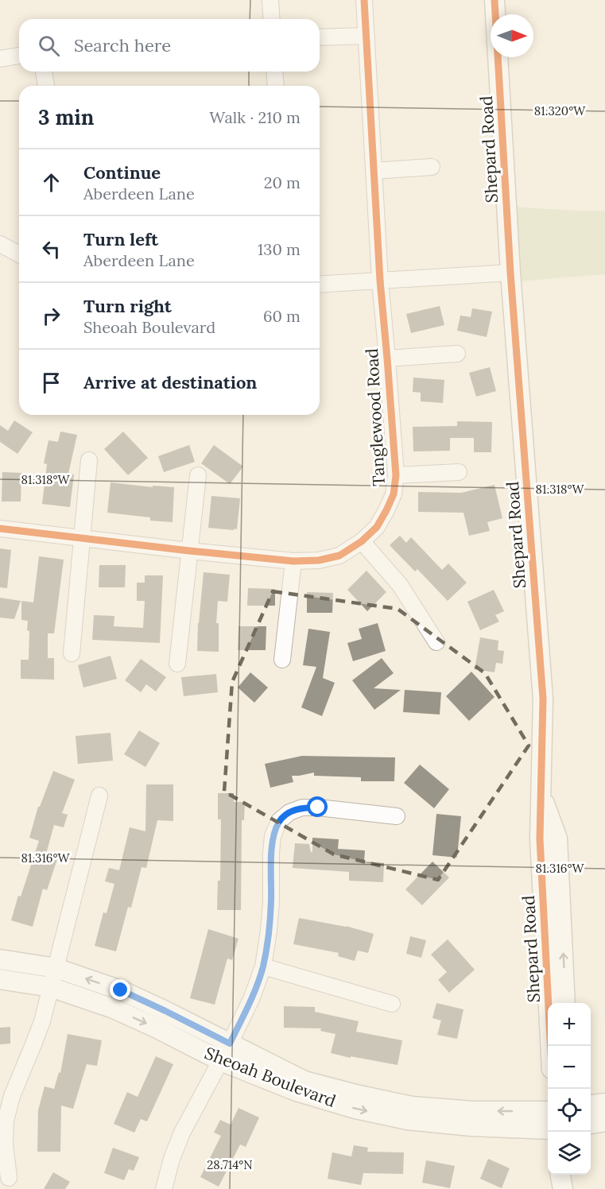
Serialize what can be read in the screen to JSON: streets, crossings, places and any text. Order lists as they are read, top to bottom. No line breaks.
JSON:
{"streets":{"street":["Shepard Road","Tanglewood Road","Sheoah Boulevard"]},"north":"right","page":{"search":"Search here","heading":["3 min","Walk · 210 m"],"list":[["Continue","Aberdeen Lane","20 m"],["Turn left","Aberdeen Lane","130 m"],["Turn right","Sheoah Boulevard","60 m"],"Arrive at destination"],"map_buttons":["+","−"]},"coordinates":["81.320°W","81.318°W","81.316°W","28.714°N"]}
